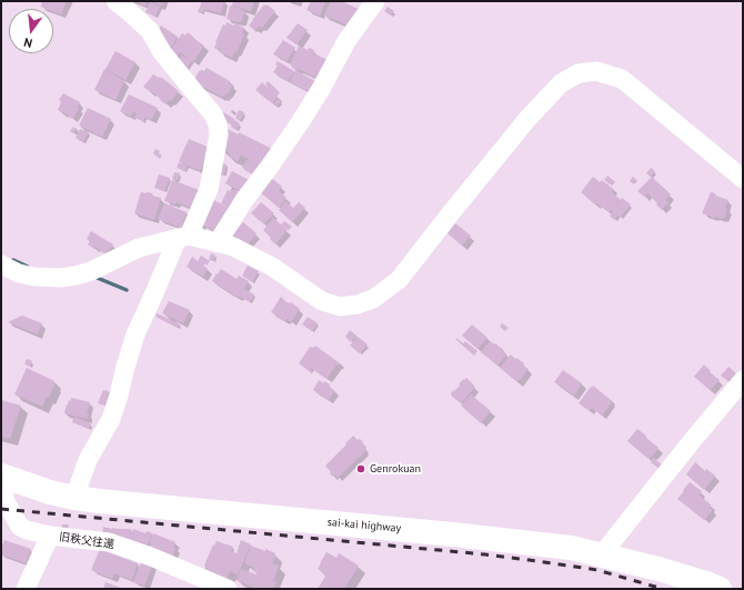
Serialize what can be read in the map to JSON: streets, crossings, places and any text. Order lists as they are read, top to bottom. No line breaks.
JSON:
{"streets":{"highway":["sai-kai highway"],"street":["旧秩父往還"]},"crossings":[["sai-kai highway","旧秩父往還"]],"places":["Genrokuan"],"north":"bottom"}
